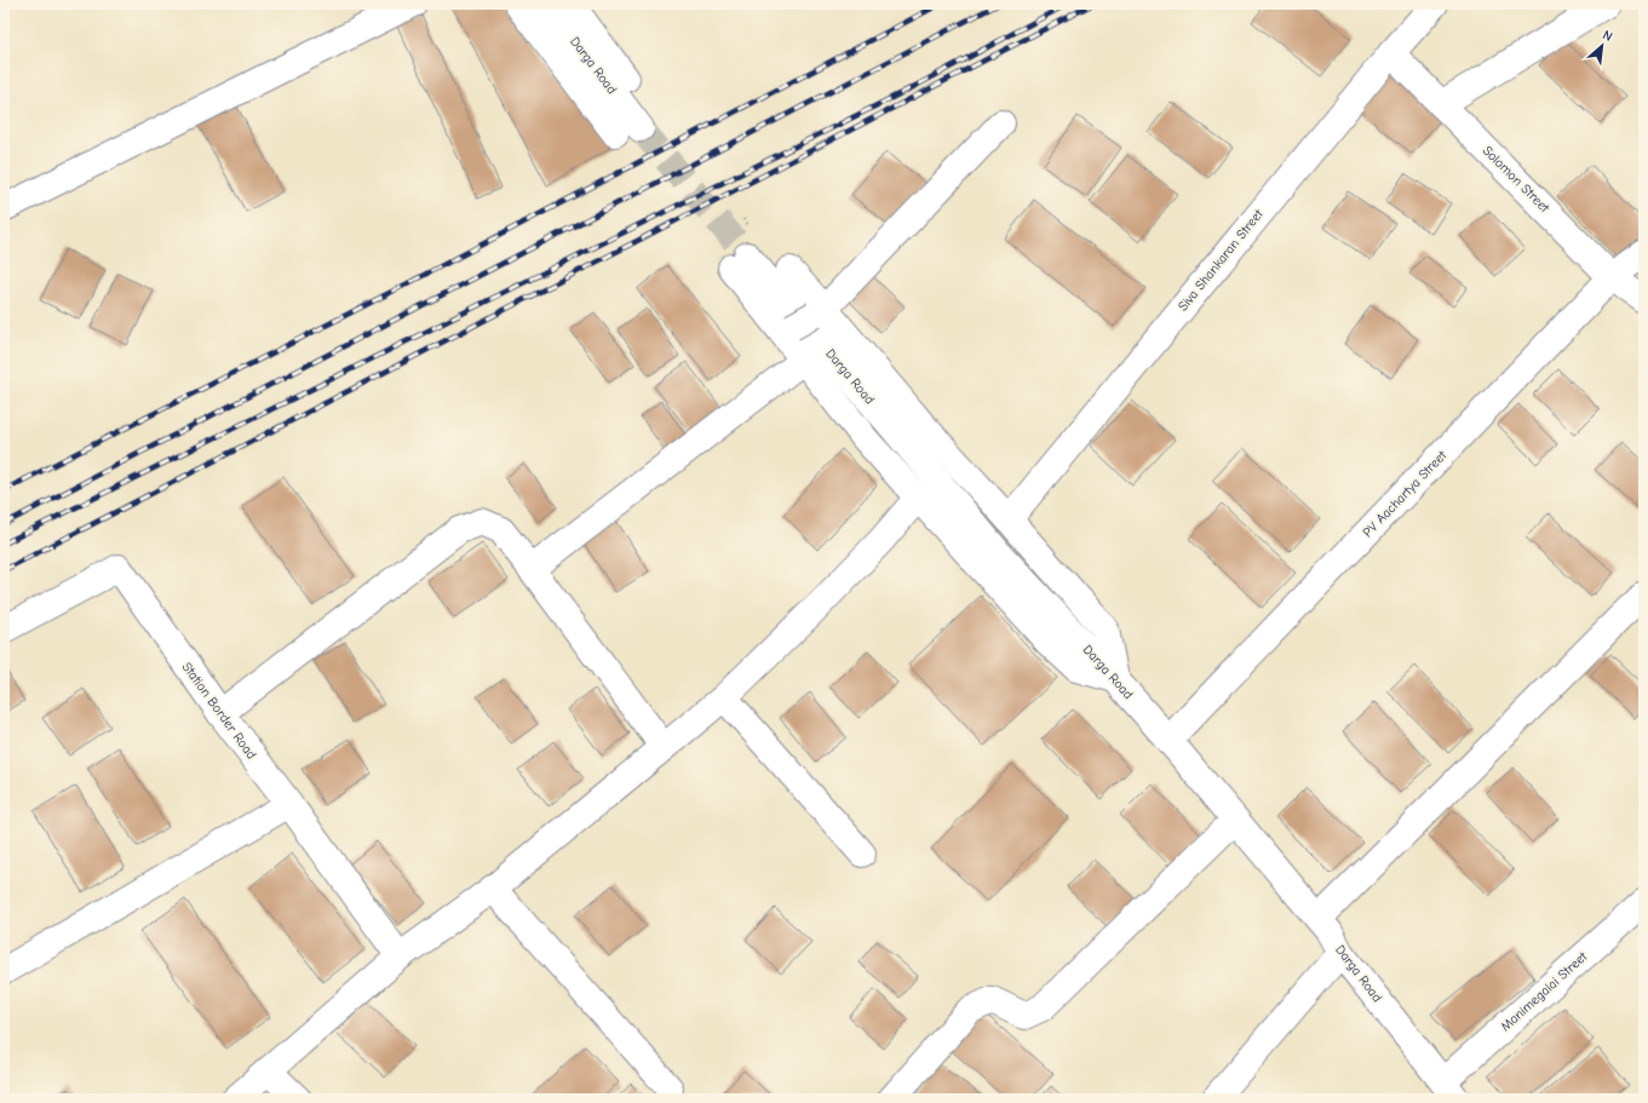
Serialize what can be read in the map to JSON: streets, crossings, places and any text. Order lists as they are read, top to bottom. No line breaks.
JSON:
{"streets":{"street":["Darga Road","Solomon Street","Siva Shankaran Street","PV Aachartya Street","Station Border Road","Manimegalai Street"]},"crossings":[["Darga Road","PV Aachartya Street"],["Darga Road","Manimegalai Street"],["Solomon Street","Siva Shankaran Street"],["Solomon Street","PV Aachartya Street"]],"north":"top right"}
